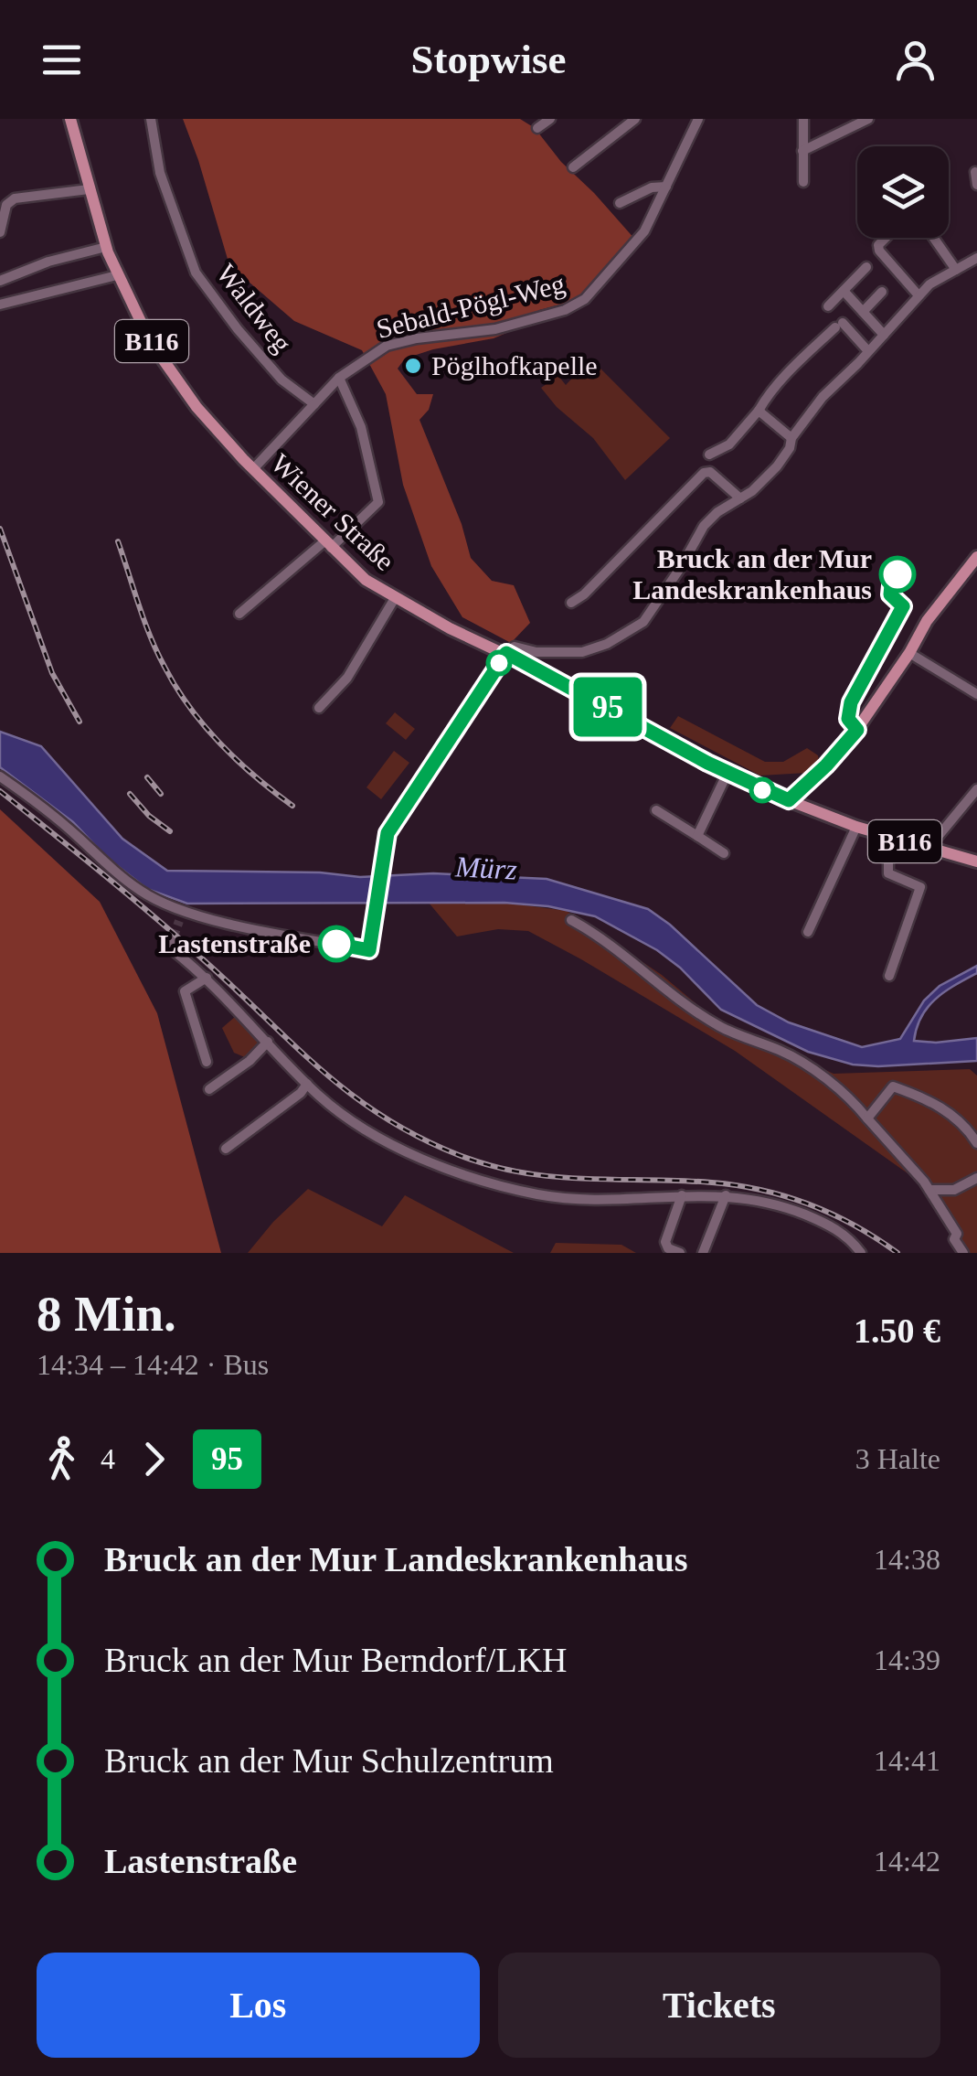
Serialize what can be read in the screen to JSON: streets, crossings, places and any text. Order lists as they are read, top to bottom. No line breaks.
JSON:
{"streets":{"main road":["B116","Wiener Straße"],"street":["Sebald-Pögl-Weg","Waldweg"]},"crossings":[["Sebald-Pögl-Weg","Waldweg"],["Sebald-Pögl-Weg","Wiener Straße"]],"water":["Mürz"],"places":["Pöglhofkapelle","Bruck an der Mur Landeskrankenhaus","Lastenstraße"],"lines":["bus line 95"],"page":{"header":"Stopwise","on_map":"95","heading":["8 Min.","14:34 – 14:42 · Bus","1.50 €"],"legs":["4","95","3 Halte"],"list":[{"name":"Bruck an der Mur Landeskrankenhaus","value":"14:38"},{"name":"Bruck an der Mur Berndorf/LKH","value":"14:39"},{"name":"Bruck an der Mur Schulzentrum","value":"14:41"},{"name":"Lastenstraße","value":"14:42"}],"buttons":["Los","Tickets"]}}
